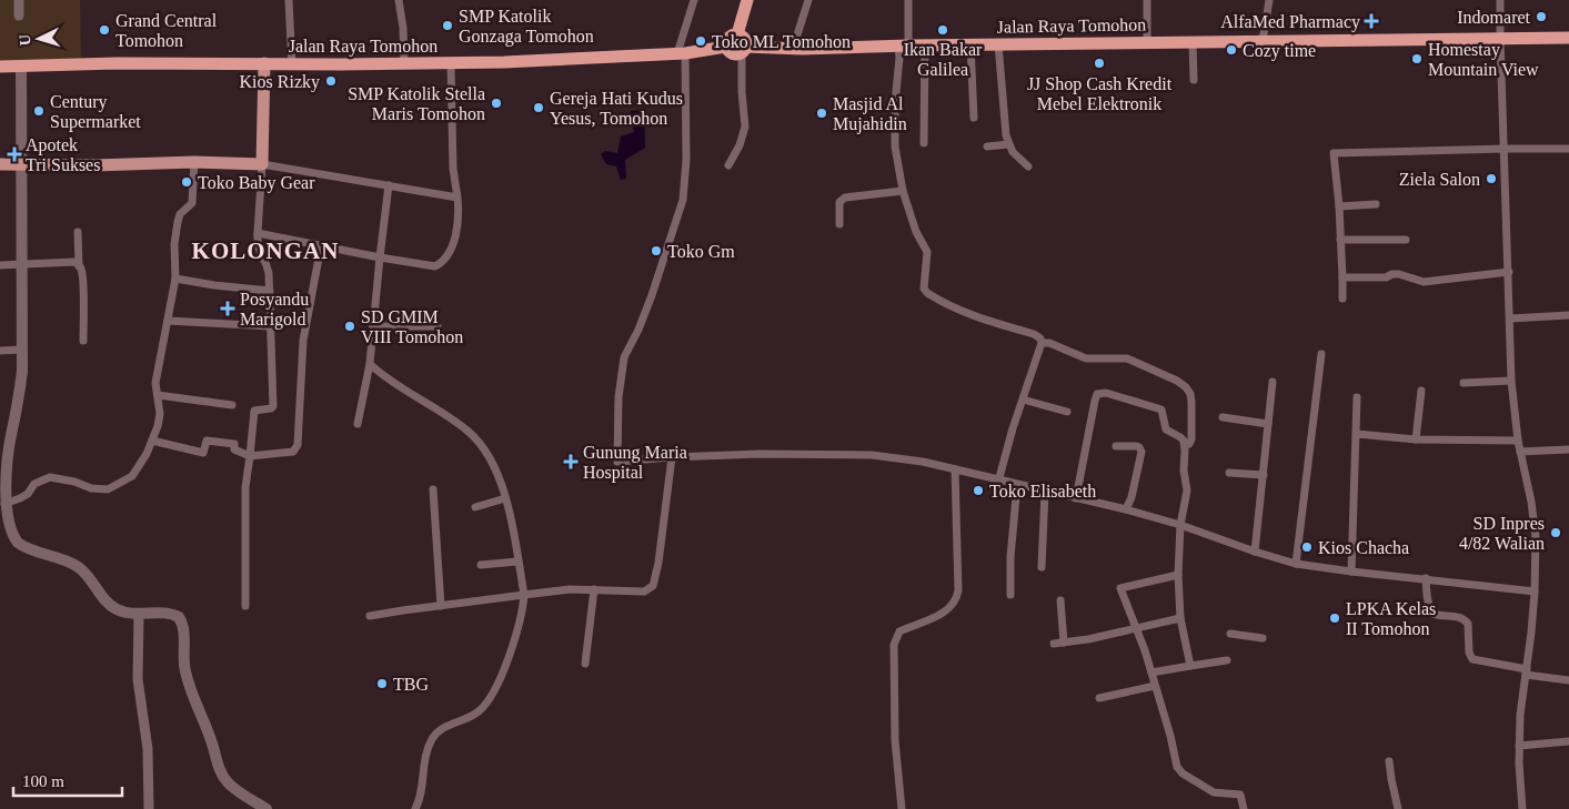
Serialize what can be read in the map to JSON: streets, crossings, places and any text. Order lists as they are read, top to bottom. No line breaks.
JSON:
{"streets":{"highway":["Jalan Raya Tomohon"]},"districts":["KOLONGAN"],"places":{"other":["Indomaret","SMP Katolik Gonzaga Tomohon","Grand Central Tomohon","Ikan Bakar Galilea","Toko ML Tomohon","Cozy time","Homestay Mountain View","JJ Shop Cash Kredit Mebel Elektronik","Kios Rizky","SMP Katolik Stella Maris Tomohon","Gereja Hati Kudus Yesus, Tomohon","Century Supermarket","Masjid Al Mujahidin","Ziela Salon","Toko Baby Gear","Toko Gm","SD GMIM VIII Tomohon","Toko Elisabeth","SD Inpres 4/82 Walian","Kios Chacha","LPKA Kelas II Tomohon","TBG"],"health":["AlfaMed Pharmacy","Apotek Tri Sukses","Posyandu Marigold","Gunung Maria Hospital"]},"scale_bar":"100 m","north":"left"}
